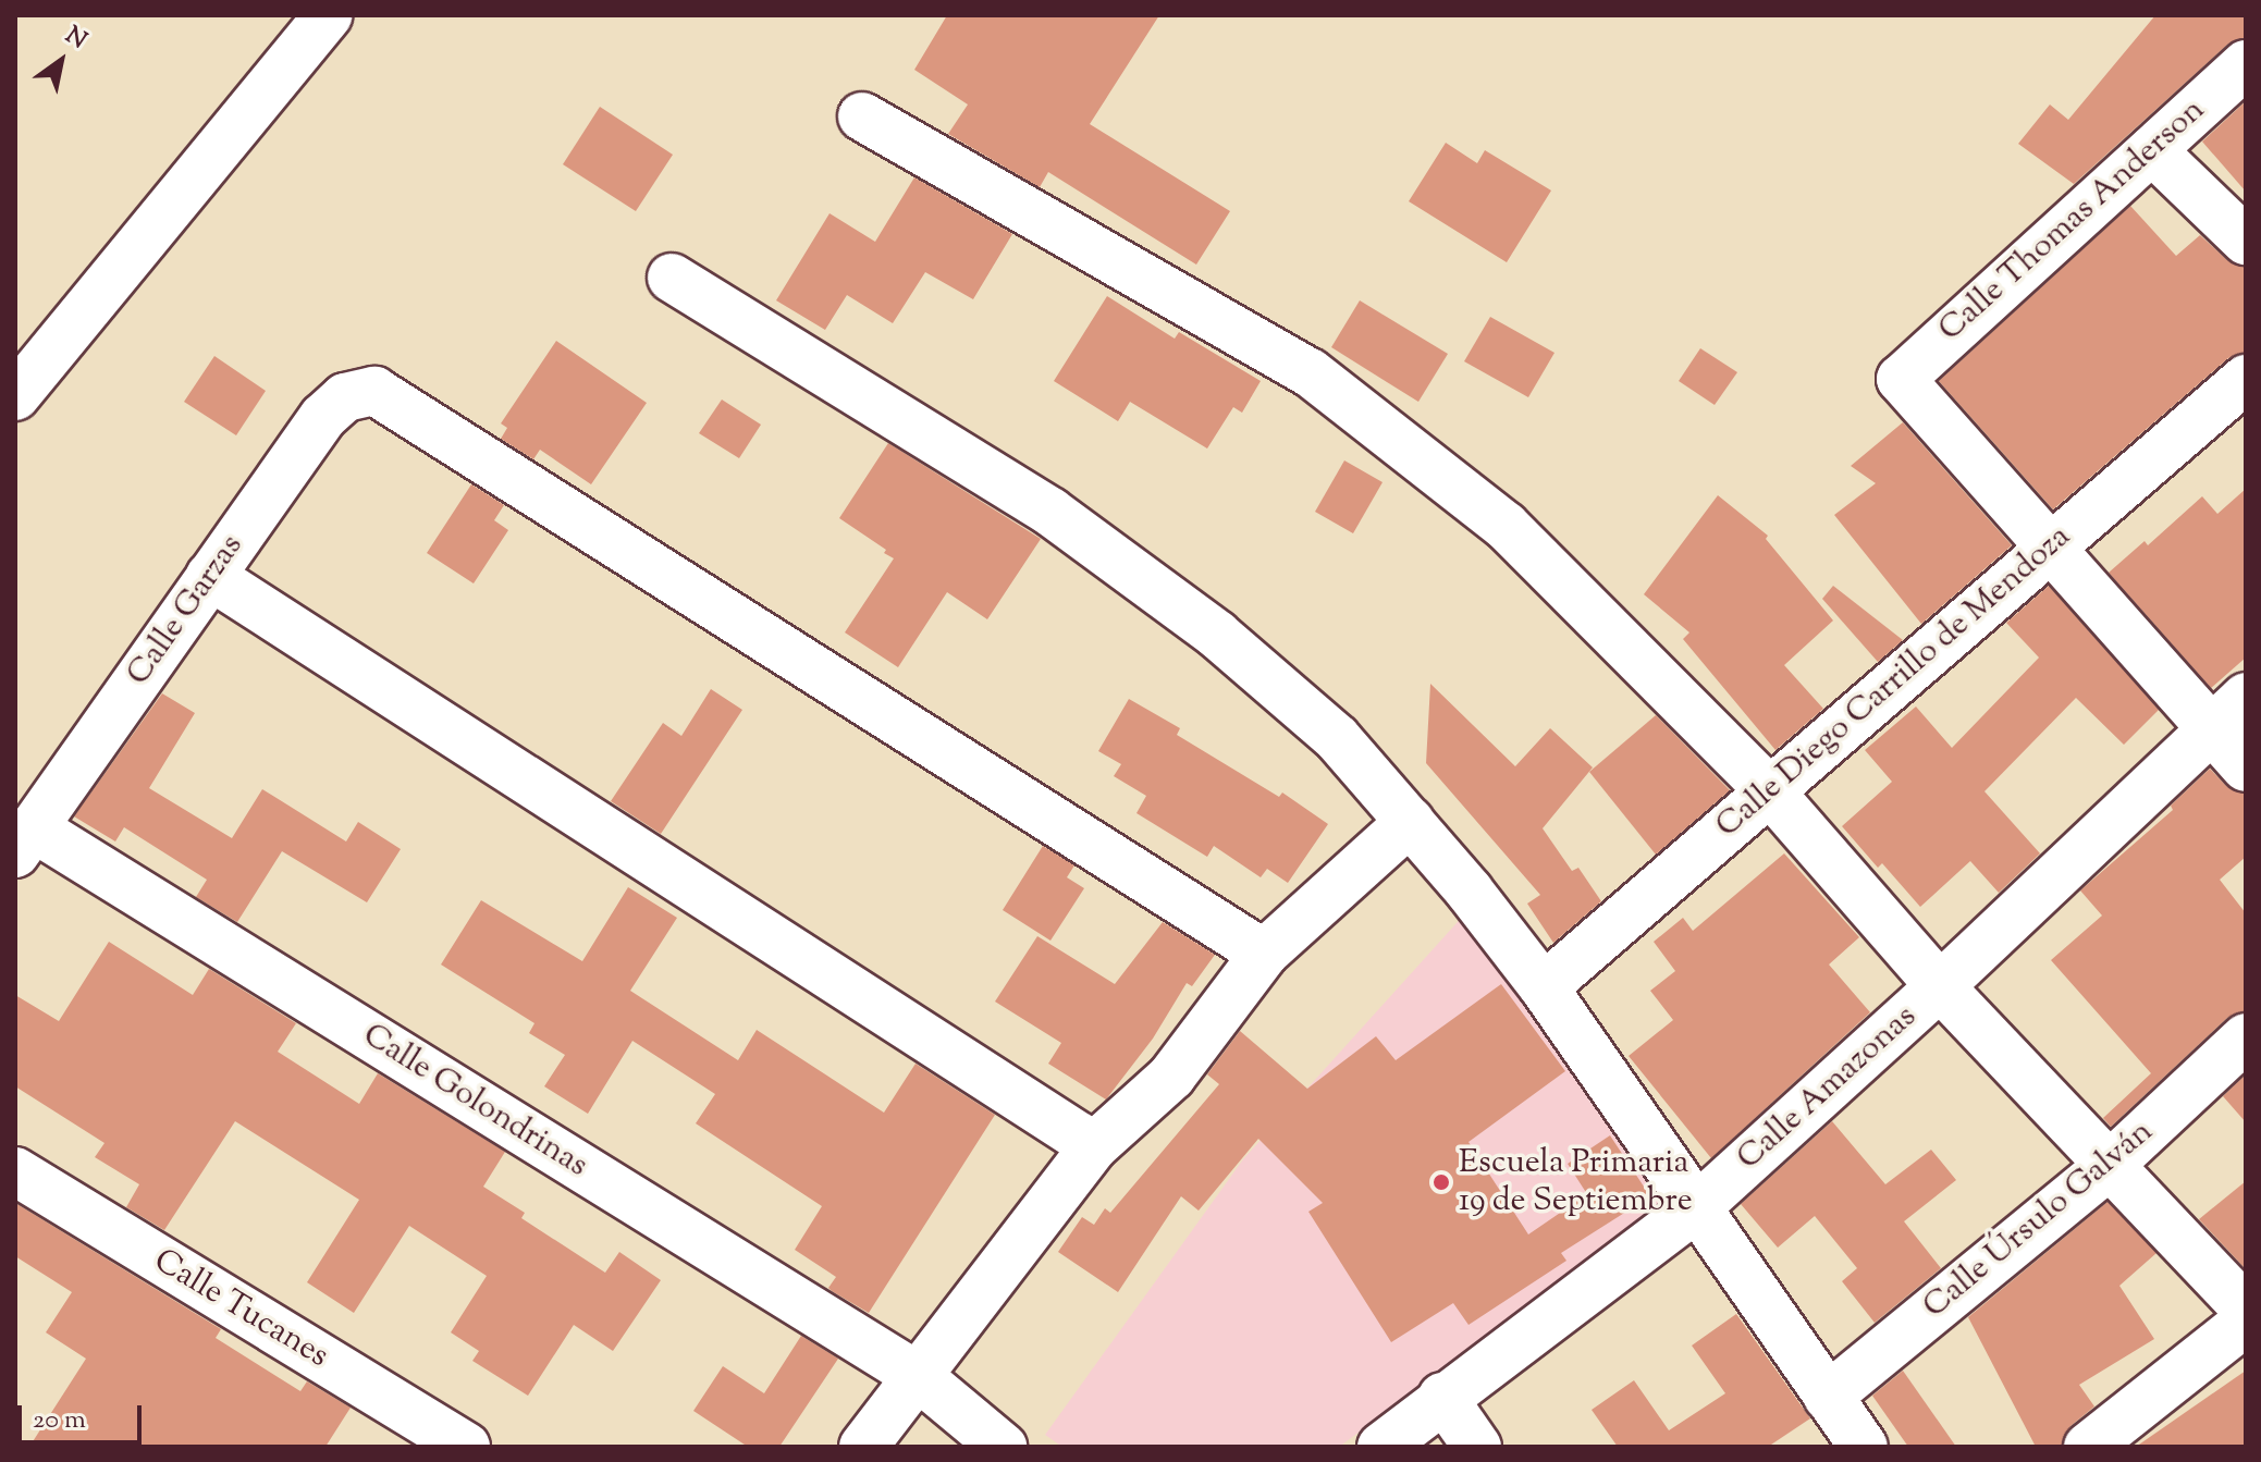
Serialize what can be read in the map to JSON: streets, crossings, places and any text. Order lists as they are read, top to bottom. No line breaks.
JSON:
{"streets":{"street":["Calle Thomas Anderson","Calle Garzas","Calle Diego Carrillo de Mendoza","Calle Amazonas","Calle Golondrinas","Calle Úrsulo Galván","Calle Tucanes"]},"crossings":[["Calle Thomas Anderson","Calle Diego Carrillo de Mendoza"],["Calle Garzas","Calle Golondrinas"]],"places":["Escuela Primaria 19 de Septiembre"],"scale_bar":"20 m","north":"top right"}
